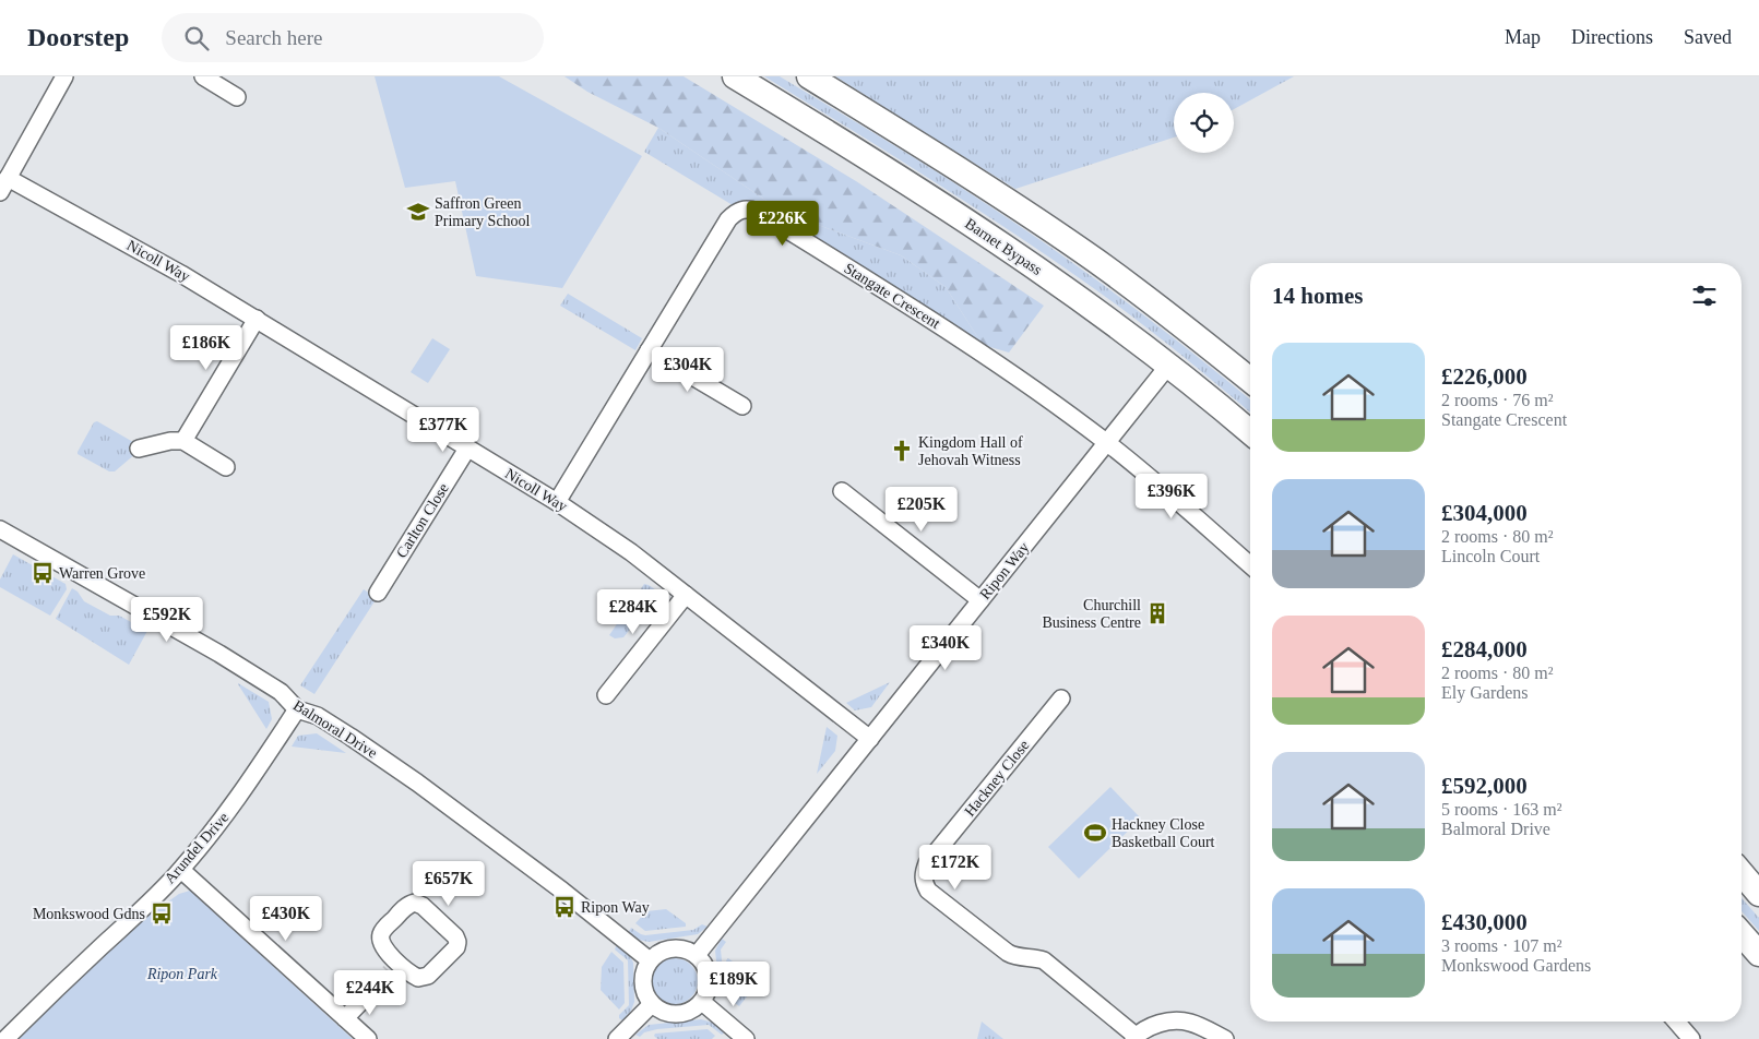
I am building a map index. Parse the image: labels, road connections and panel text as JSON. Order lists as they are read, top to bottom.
{
  "streets": {
    "highway": ["Barnet Bypass"],
    "street": [
      "Nicoll Way",
      "Stangate Crescent",
      "Carlton Close",
      "Ripon Way",
      "Balmoral Drive",
      "Hackney Close",
      "Arundel Drive"
    ]
  },
  "crossings": [
    ["Barnet Bypass", "Ripon Way"],
    ["Nicoll Way", "Stangate Crescent"],
    ["Nicoll Way", "Carlton Close"],
    ["Nicoll Way", "Ripon Way"],
    ["Stangate Crescent", "Ripon Way"],
    ["Ripon Way", "Balmoral Drive"],
    ["Balmoral Drive", "Arundel Drive"]
  ],
  "parks": ["Ripon Park"],
  "places": {
    "school or university": ["Saffron Green Primary School"],
    "church": ["Kingdom Hall of Jehovah Witness"],
    "bus stop": ["Warren Grove", "Ripon Way", "Monkswood Gdns"],
    "building": ["Churchill Business Centre"],
    "sports": ["Hackney Close Basketball Court"]
  },
  "page": {
    "header": "Doorstep",
    "search": "Search here",
    "nav": ["Map", "Directions", "Saved"],
    "price": [
      "£226K",
      "£186K",
      "£304K",
      "£377K",
      "£396K",
      "£205K",
      "£284K",
      "£592K",
      "£340K",
      "£172K",
      "£657K",
      "£430K",
      "£189K",
      "£244K"
    ],
    "heading": "14 homes",
    "list": [
      {
        "name": "£226,000",
        "note": "2 rooms · 76 m² · Stangate Crescent"
      },
      {
        "name": "£304,000",
        "note": "2 rooms · 80 m² · Lincoln Court"
      },
      {
        "name": "£284,000",
        "note": "2 rooms · 80 m² · Ely Gardens"
      },
      {
        "name": "£592,000",
        "note": "5 rooms · 163 m² · Balmoral Drive"
      },
      {
        "name": "£430,000",
        "note": "3 rooms · 107 m² · Monkswood Gardens"
      }
    ]
  }
}
